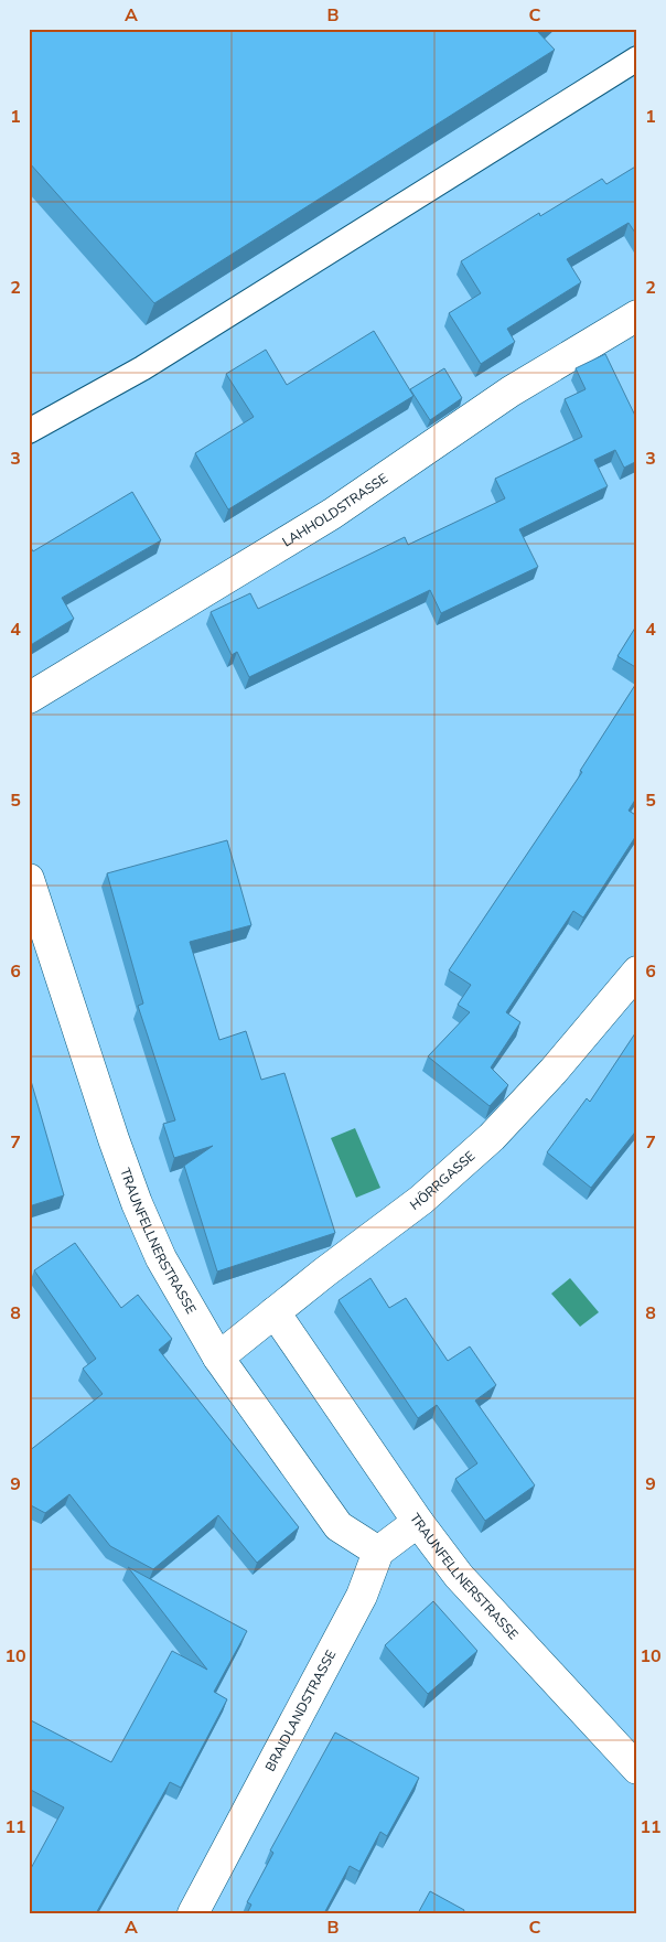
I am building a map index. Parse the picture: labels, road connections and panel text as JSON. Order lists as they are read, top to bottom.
{
  "streets": {
    "street": [
      "LAHHOLDSTRASSE",
      "HÖRRGASSE",
      "TRAUNFELLNERSTRASSE",
      "BRAIDLANDSTRASSE"
    ]
  },
  "crossings": [
    ["HÖRRGASSE", "TRAUNFELLNERSTRASSE"],
    ["TRAUNFELLNERSTRASSE", "BRAIDLANDSTRASSE"]
  ],
  "grid": {
    "columns": ["A", "B", "C"],
    "rows": [
      "1",
      "2",
      "3",
      "4",
      "5",
      "6",
      "7",
      "8",
      "9",
      "10",
      "11"
    ]
  }
}
